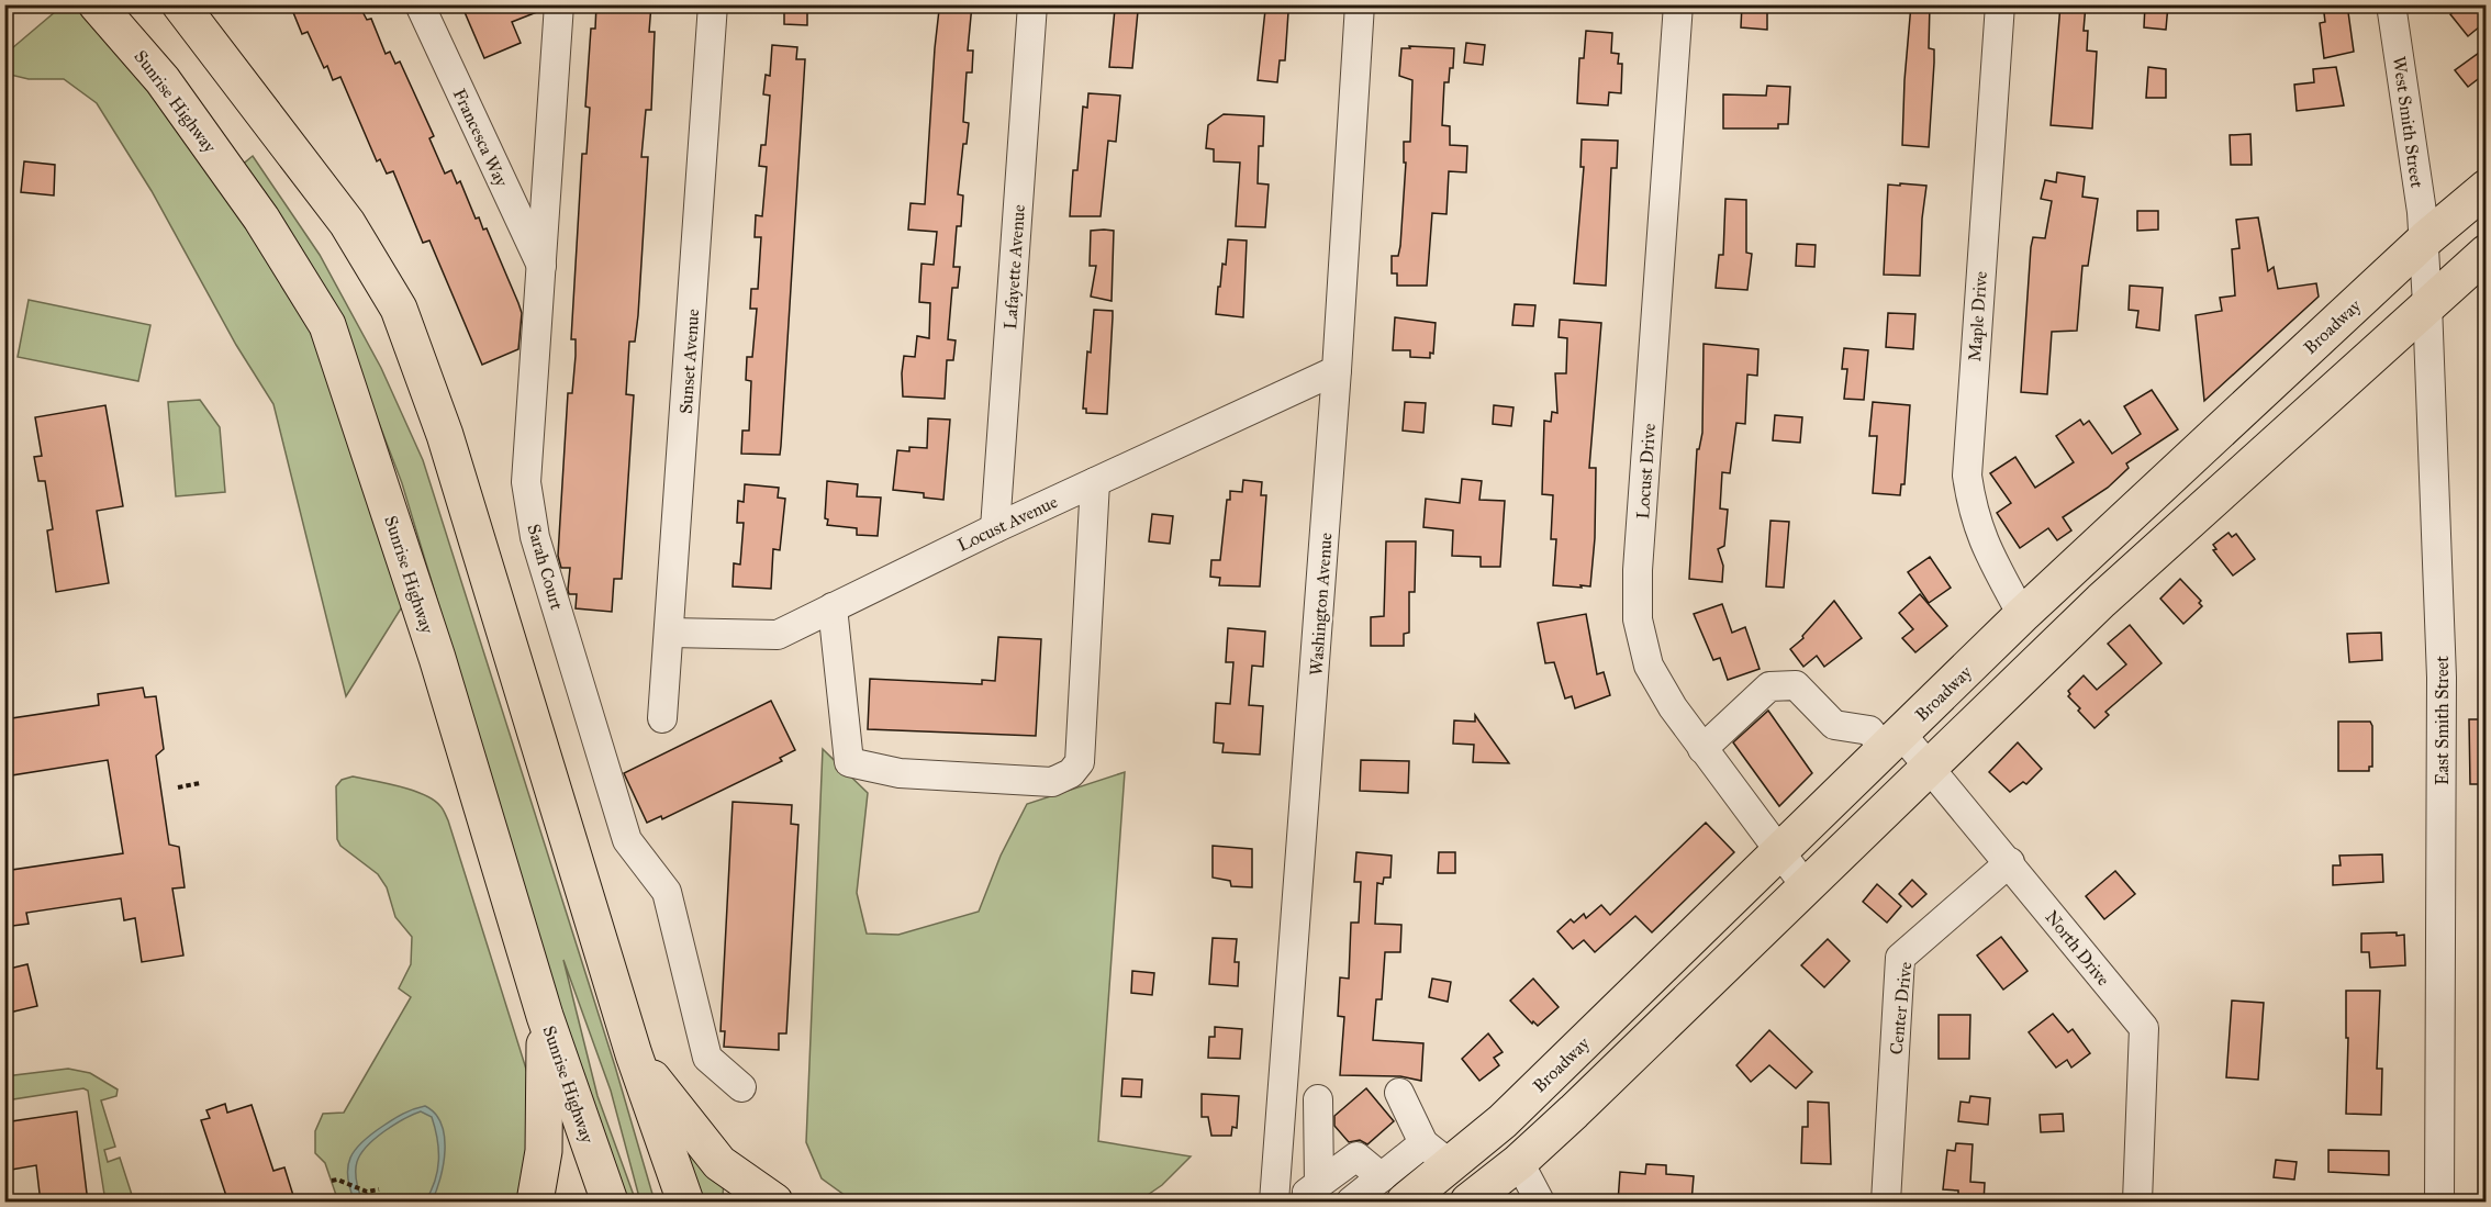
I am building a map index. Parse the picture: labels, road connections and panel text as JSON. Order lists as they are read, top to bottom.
{
  "streets": {
    "main road": ["Sunrise Highway", "Broadway"],
    "street": [
      "West Smith Street",
      "Francesca Way",
      "Lafayette Avenue",
      "Maple Drive",
      "Sunset Avenue",
      "Locust Drive",
      "Locust Avenue",
      "Sarah Court",
      "Washington Avenue",
      "East Smith Street",
      "North Drive",
      "Center Drive"
    ]
  },
  "crossings": [
    ["West Smith Street", "Broadway"],
    ["West Smith Street", "East Smith Street"],
    ["Francesca Way", "Sarah Court"],
    ["Lafayette Avenue", "Locust Avenue"],
    ["Maple Drive", "Broadway"],
    ["Broadway", "Locust Drive"],
    ["Broadway", "East Smith Street"],
    ["Broadway", "North Drive"],
    ["Sunset Avenue", "Locust Avenue"],
    ["Locust Drive", "North Drive"],
    ["Locust Avenue", "Washington Avenue"],
    ["North Drive", "Center Drive"]
  ]
}
